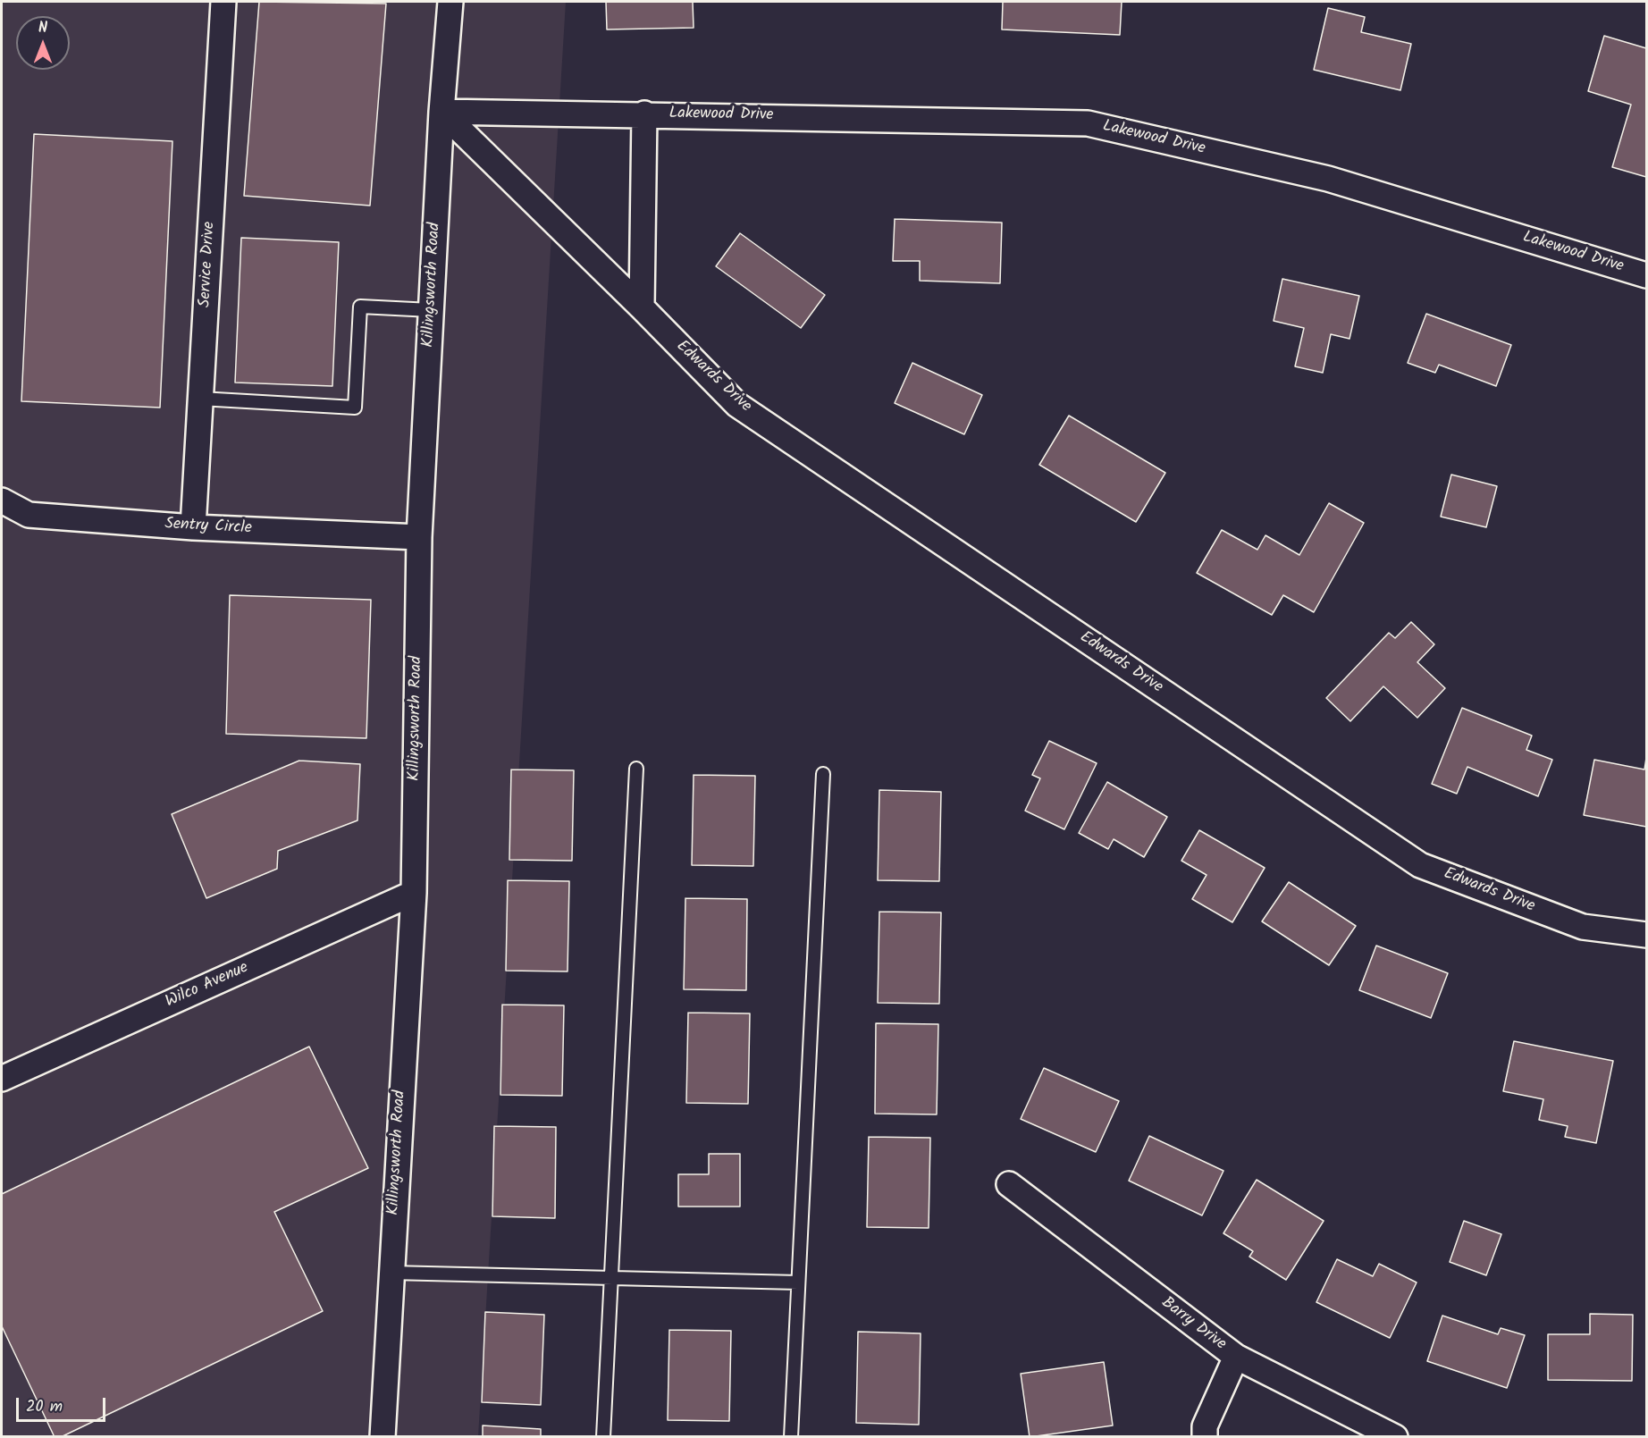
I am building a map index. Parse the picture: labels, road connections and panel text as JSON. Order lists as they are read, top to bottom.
{
  "streets": {
    "street": [
      "Lakewood Drive",
      "Service Drive",
      "Killingsworth Road",
      "Edwards Drive",
      "Sentry Circle",
      "Wilco Avenue",
      "Barry Drive"
    ]
  },
  "crossings": [
    ["Lakewood Drive", "Killingsworth Road"],
    ["Lakewood Drive", "Edwards Drive"],
    ["Service Drive", "Sentry Circle"],
    ["Killingsworth Road", "Edwards Drive"],
    ["Killingsworth Road", "Sentry Circle"],
    ["Killingsworth Road", "Wilco Avenue"]
  ],
  "scale_bar": "20 m",
  "north": "top"
}
